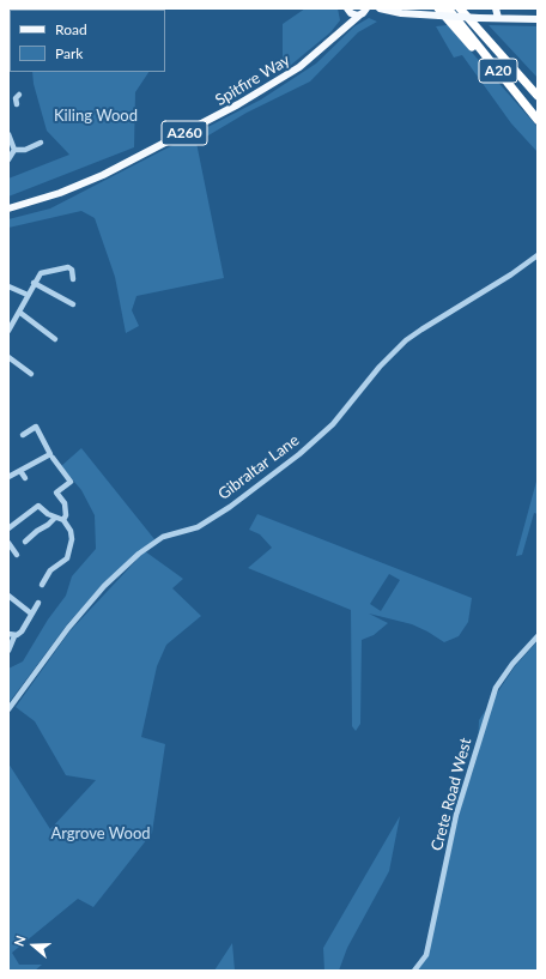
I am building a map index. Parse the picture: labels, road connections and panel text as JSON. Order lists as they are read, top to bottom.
{
  "streets": {
    "highway": ["A20"],
    "main road": ["Spitfire Way", "A260"],
    "street": ["Gibraltar Lane", "Crete Road West"]
  },
  "crossings": [
    ["Spitfire Way", "A260"]
  ],
  "parks": ["Kiling Wood", "Argrove Wood"],
  "legend": ["Road", "Park"],
  "north": "left"
}
